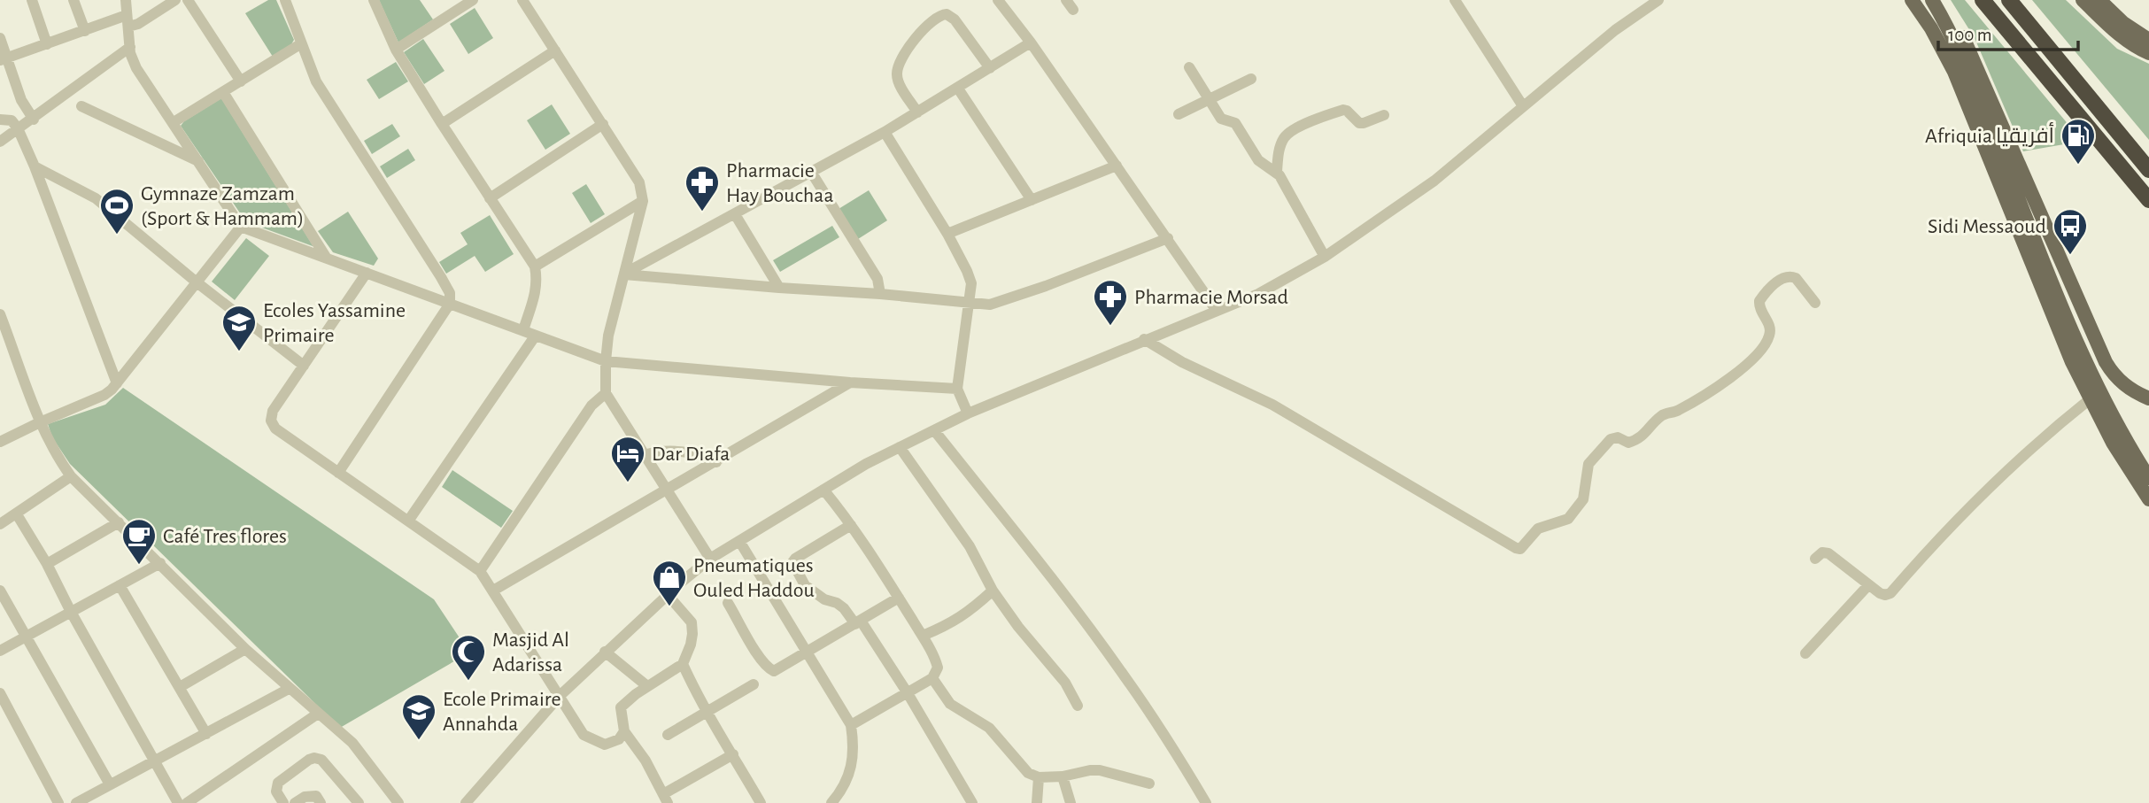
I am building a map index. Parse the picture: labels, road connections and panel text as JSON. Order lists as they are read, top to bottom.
{
  "places": {
    "fuel station": ["Afriquia أفريقيا"],
    "pharmacy": ["Pharmacie Hay Bouchaa", "Pharmacie Morsad"],
    "sports": ["Gymnaze Zamzam (Sport & Hammam)"],
    "bus stop": ["Sidi Messaoud"],
    "school or university": ["Ecoles Yassamine Primaire", "Ecole Primaire Annahda"],
    "hotel": ["Dar Diafa"],
    "cafe": ["Café Tres flores"],
    "shop": ["Pneumatiques Ouled Haddou"],
    "mosque": ["Masjid Al Adarissa"]
  },
  "scale_bar": "100 m"
}
